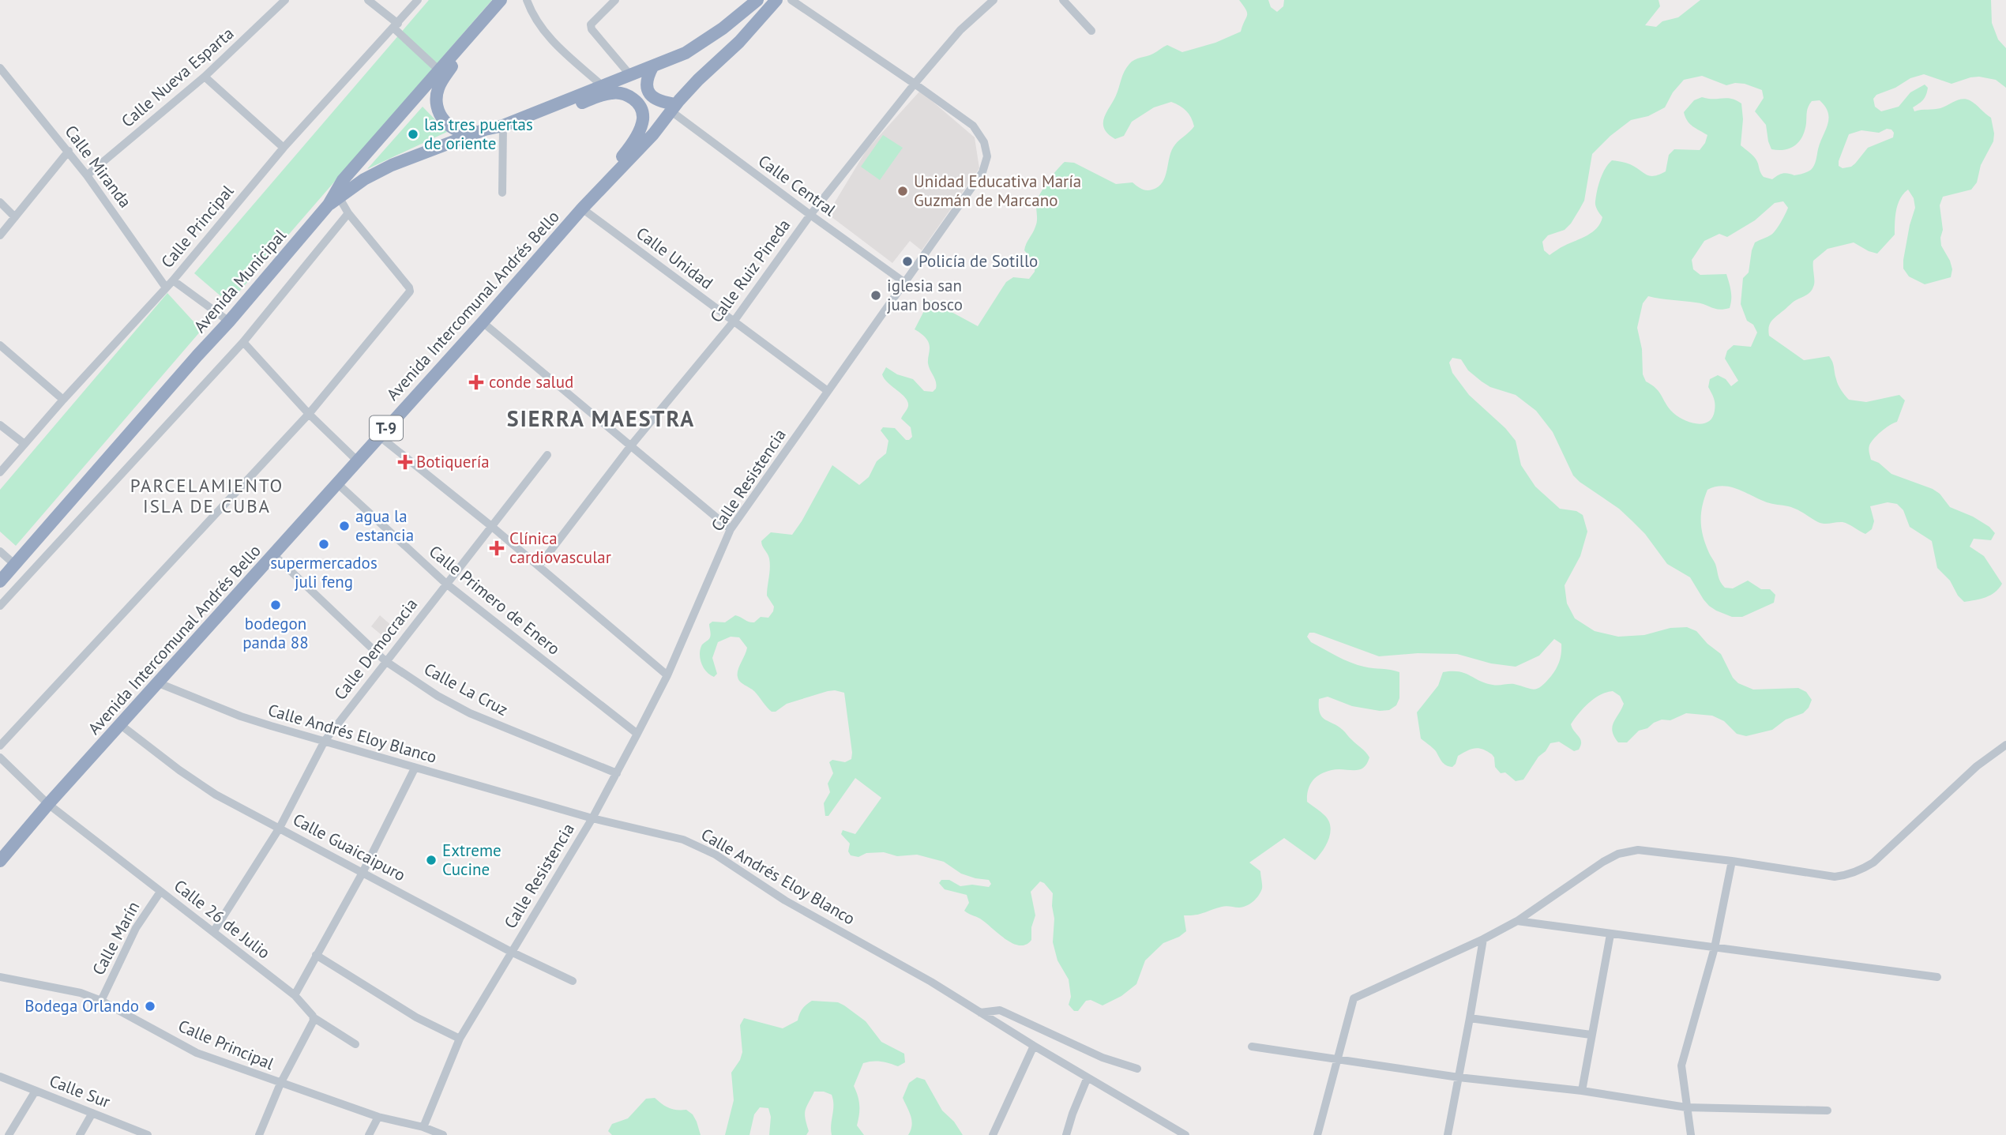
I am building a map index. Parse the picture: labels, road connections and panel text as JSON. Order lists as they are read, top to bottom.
{
  "streets": {
    "highway": ["Avenida Municipal", "Avenida Intercomunal Andrés Bello", "T-9"],
    "street": [
      "Calle Nueva Esparta",
      "Calle Miranda",
      "Calle Central",
      "Calle Principal",
      "Calle Unidad",
      "Calle Ruiz Pineda",
      "Calle Resistencia",
      "Calle Primero de Enero",
      "Calle Democracia",
      "Calle La Cruz",
      "Calle Andrés Eloy Blanco",
      "Calle Guaicaipuro",
      "Calle 26 de Julio",
      "Calle Marín",
      "Calle Sur"
    ]
  },
  "crossings": [
    ["Calle Nueva Esparta", "Calle Miranda"],
    ["Calle Miranda", "Calle Principal"],
    ["Calle Central", "Calle Ruiz Pineda"],
    ["Calle Central", "Avenida Intercomunal Andrés Bello"],
    ["Calle Central", "Calle Resistencia"],
    ["Calle Principal", "Calle Resistencia"],
    ["Calle Principal", "Calle Marín"],
    ["Calle Unidad", "Calle Ruiz Pineda"],
    ["Calle Unidad", "Avenida Intercomunal Andrés Bello"],
    ["Calle Unidad", "T-9"],
    ["Calle Unidad", "Calle Resistencia"],
    ["Calle Ruiz Pineda", "Calle Resistencia"],
    ["Avenida Municipal", "T-9"],
    ["Avenida Intercomunal Andrés Bello", "T-9"],
    ["Avenida Intercomunal Andrés Bello", "Calle Primero de Enero"],
    ["Avenida Intercomunal Andrés Bello", "Calle La Cruz"],
    ["Avenida Intercomunal Andrés Bello", "Calle Andrés Eloy Blanco"],
    ["Avenida Intercomunal Andrés Bello", "Calle Guaicaipuro"],
    ["Avenida Intercomunal Andrés Bello", "Calle 26 de Julio"],
    ["Calle Resistencia", "Calle Primero de Enero"],
    ["Calle Resistencia", "Calle La Cruz"],
    ["Calle Resistencia", "Calle Andrés Eloy Blanco"],
    ["Calle Resistencia", "Calle Guaicaipuro"],
    ["Calle Primero de Enero", "Calle Democracia"],
    ["Calle Democracia", "Calle La Cruz"],
    ["Calle Democracia", "Calle Andrés Eloy Blanco"],
    ["Calle Democracia", "Calle Guaicaipuro"],
    ["Calle Democracia", "Calle 26 de Julio"],
    ["Calle 26 de Julio", "Calle Marín"]
  ],
  "districts": ["SIERRA MAESTRA", "PARCELAMIENTO ISLA DE CUBA"],
  "places": {
    "other": [
      "las tres puertas de oriente",
      "Unidad Educativa María Guzmán de Marcano",
      "Policía de Sotillo",
      "iglesia san juan bosco",
      "agua la estancia",
      "supermercados juli feng",
      "bodegon panda 88",
      "Extreme Cucine",
      "Bodega Orlando"
    ],
    "health": ["conde salud", "Botiquería", "Clínica cardiovascular"]
  }
}
